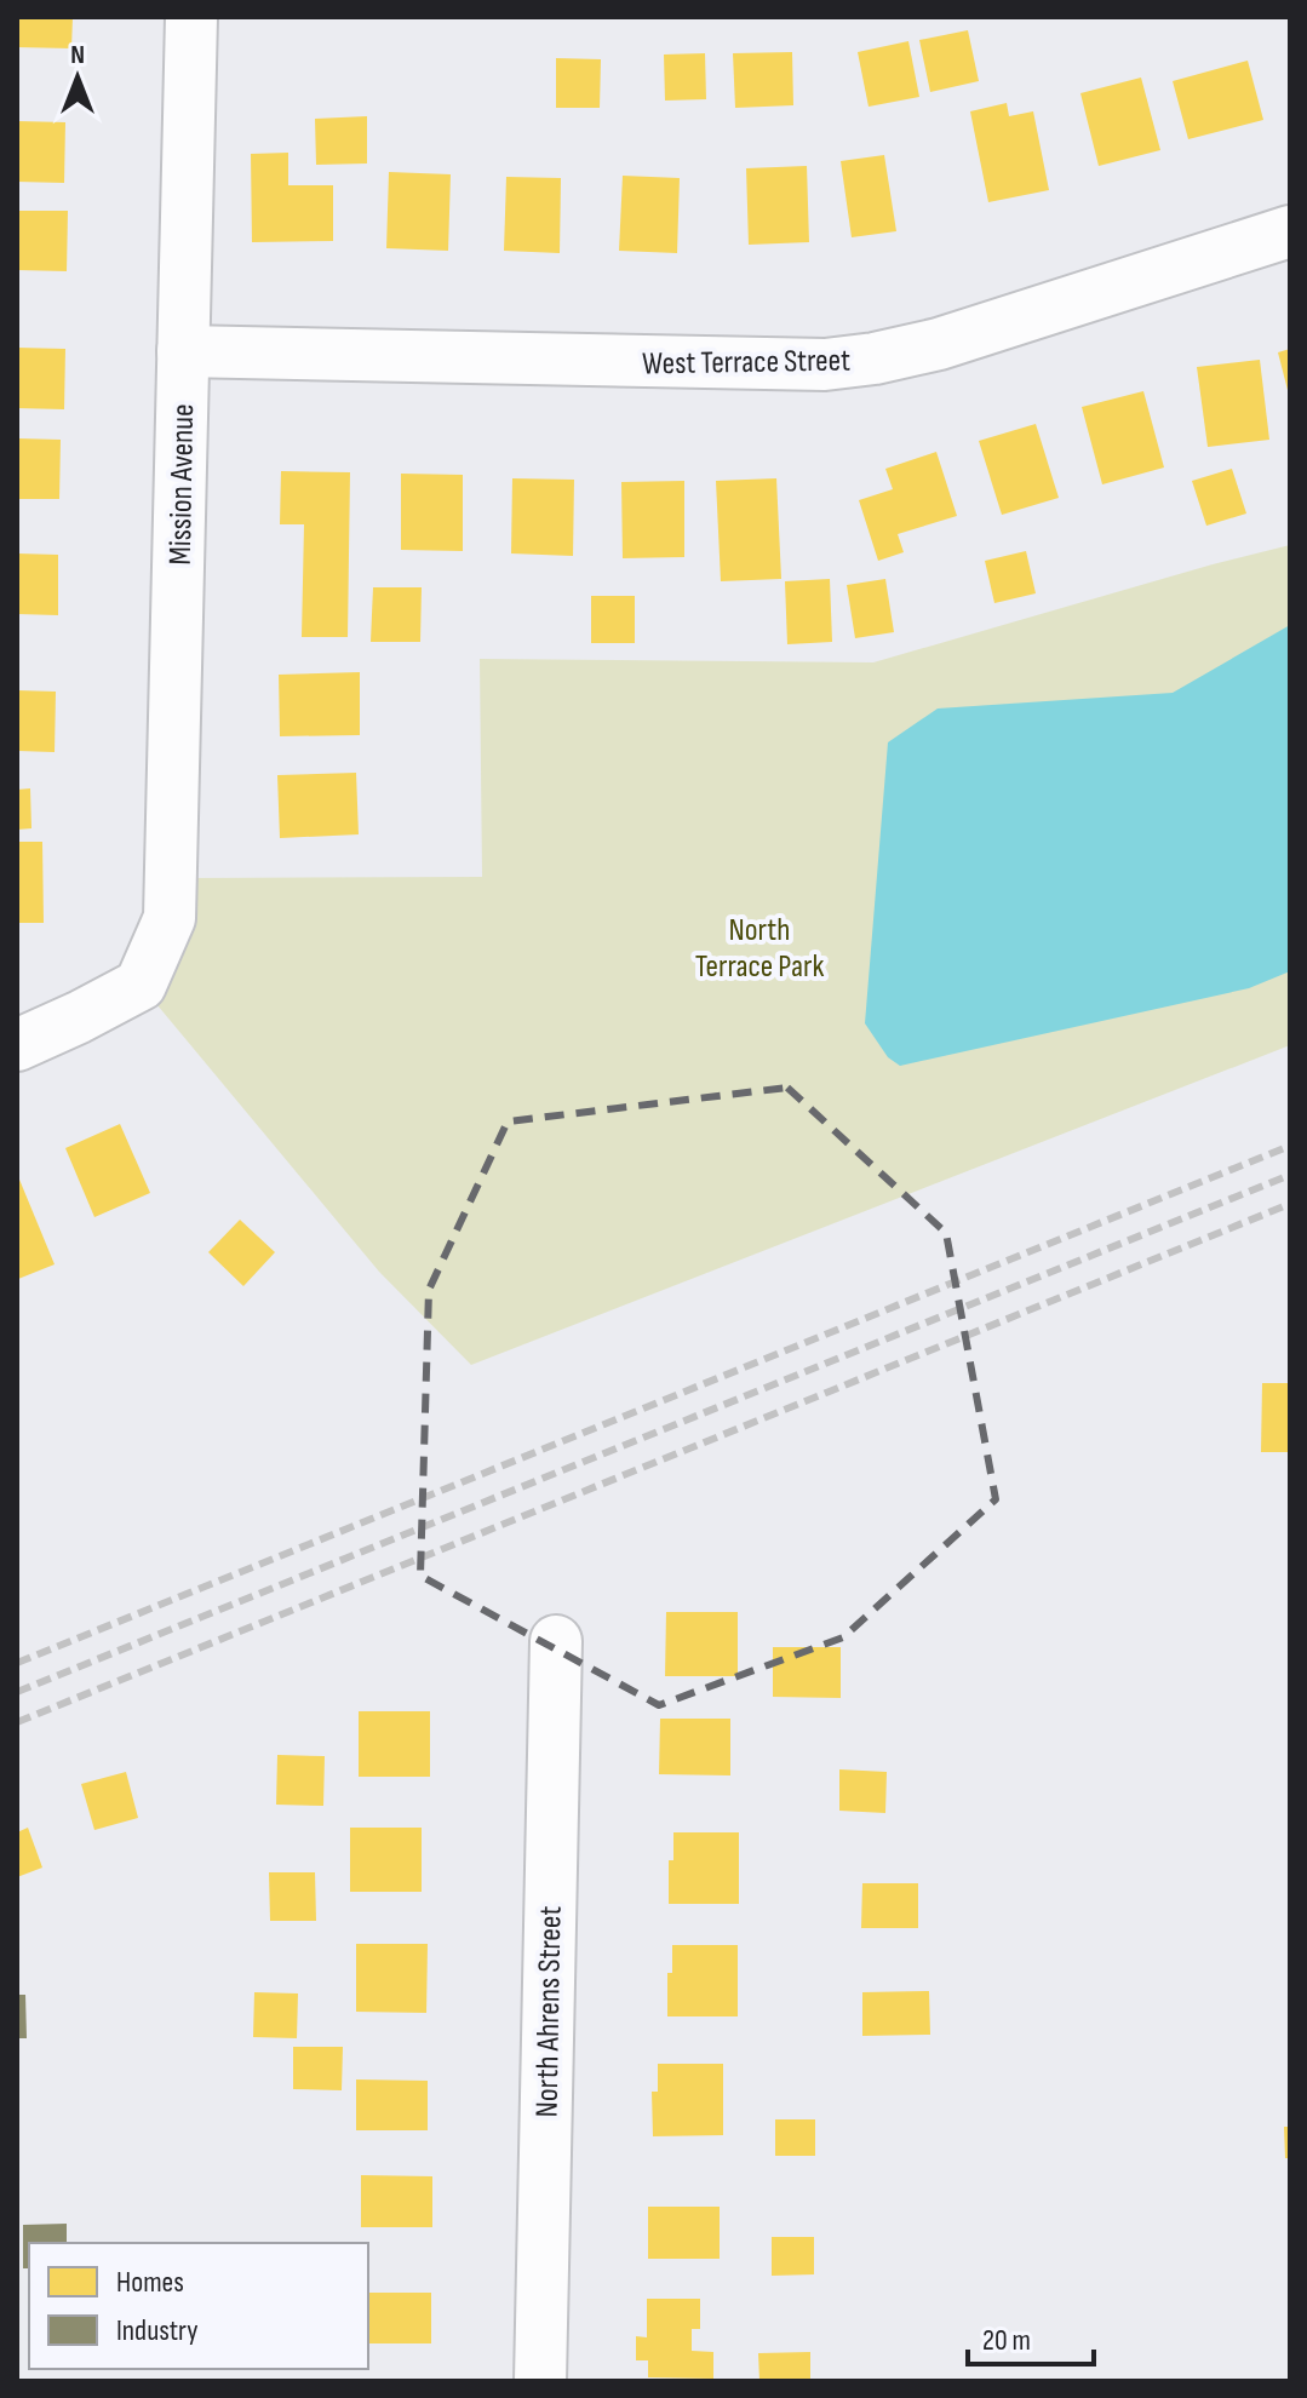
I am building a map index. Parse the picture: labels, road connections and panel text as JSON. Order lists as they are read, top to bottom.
{
  "streets": {
    "street": ["West Terrace Street", "Mission Avenue", "North Ahrens Street"]
  },
  "crossings": [
    ["West Terrace Street", "Mission Avenue"]
  ],
  "parks": ["North Terrace Park"],
  "legend": ["Homes", "Industry"],
  "scale_bar": "20 m",
  "north": "top"
}
